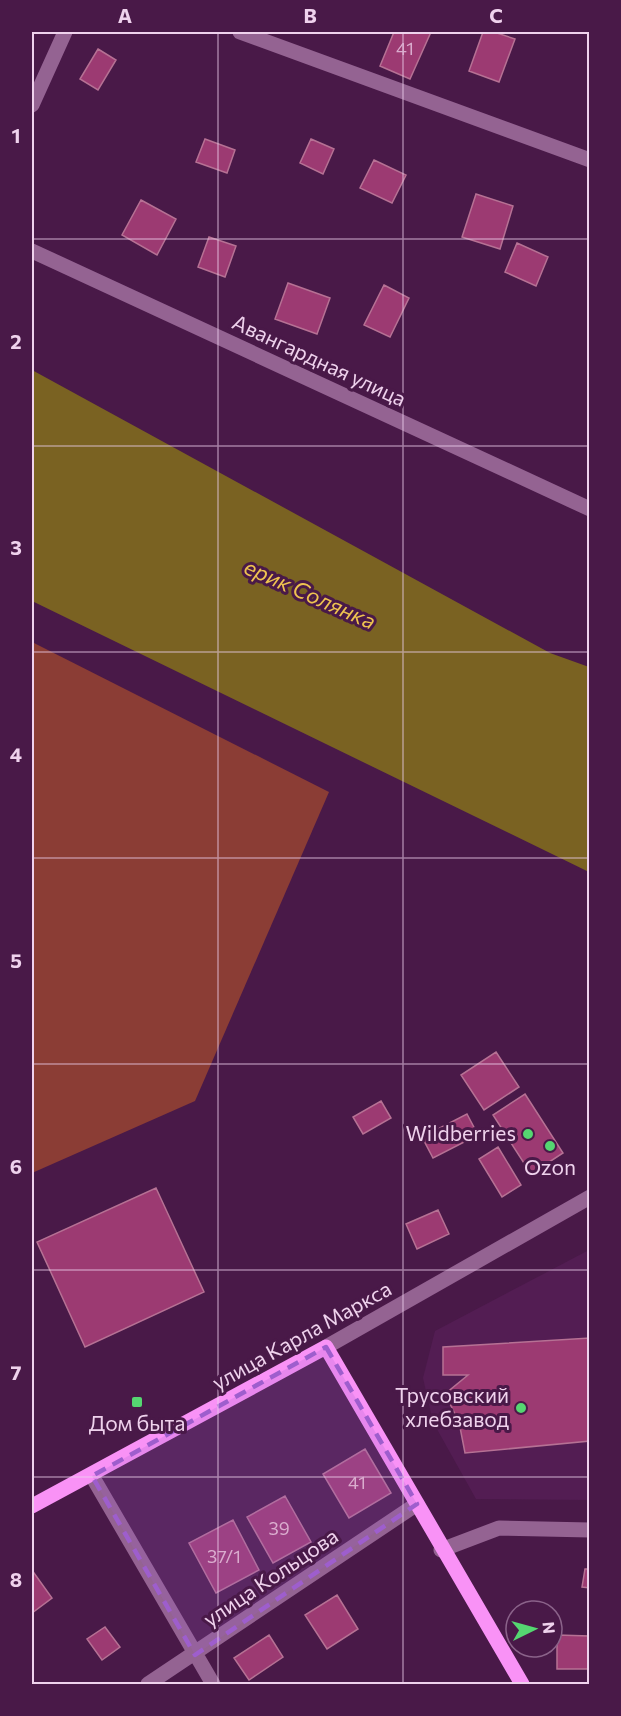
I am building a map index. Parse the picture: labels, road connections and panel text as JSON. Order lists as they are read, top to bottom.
{
  "streets": {
    "main road": ["улица Карла Маркса"],
    "street": ["Авангардная улица", "улица Кольцова"]
  },
  "water": ["ерик Солянка"],
  "places": {
    "other": ["Wildberries", "Ozon", "Трусовский хлебзавод"],
    "transit": ["Дом быта"]
  },
  "house_numbers": [
    "41",
    "41",
    "39",
    "37/1"
  ],
  "north": "right",
  "grid": {
    "columns": ["A", "B", "C"],
    "rows": [
      "1",
      "2",
      "3",
      "4",
      "5",
      "6",
      "7",
      "8"
    ]
  }
}
